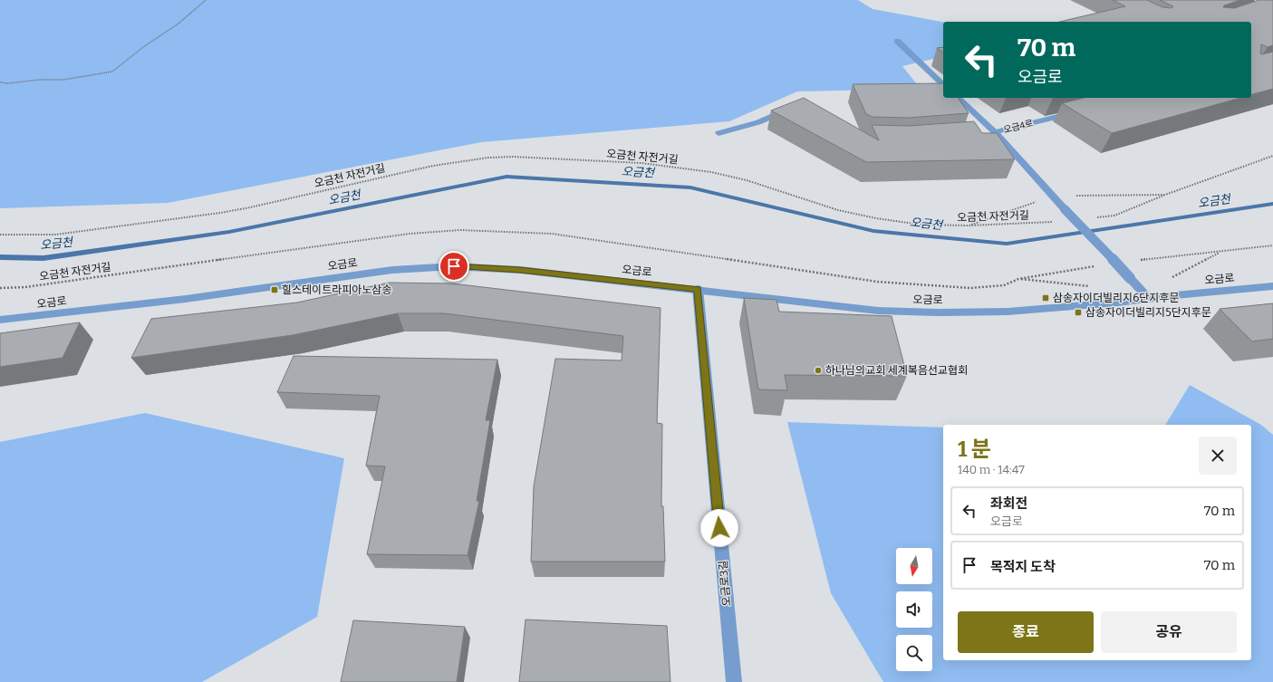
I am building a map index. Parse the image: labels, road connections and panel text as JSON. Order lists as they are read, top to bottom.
{
  "streets": {
    "street": ["오금4로", "오금로", "오금로3길"],
    "path": ["오금천 자전거길"]
  },
  "crossings": [
    ["오금4로", "오금로"],
    ["오금로", "오금로3길"]
  ],
  "water": ["오금천"],
  "places": {
    "transit": ["힐스테이트라피아노삼송", "삼송자이더빌리지6단지후문", "삼송자이더빌리지5단지후문"],
    "other": ["하나님의교회 세계복음선교협회"]
  },
  "north": "bottom",
  "page": {
    "turn": ["70 m", "오금로"],
    "heading": ["1 분", "140 m · 14:47"],
    "list": [
      {
        "name": "좌회전",
        "note": "오금로",
        "value": "70 m"
      },
      {
        "name": "목적지 도착",
        "value": "70 m"
      }
    ],
    "buttons": ["종료", "공유"]
  }
}
